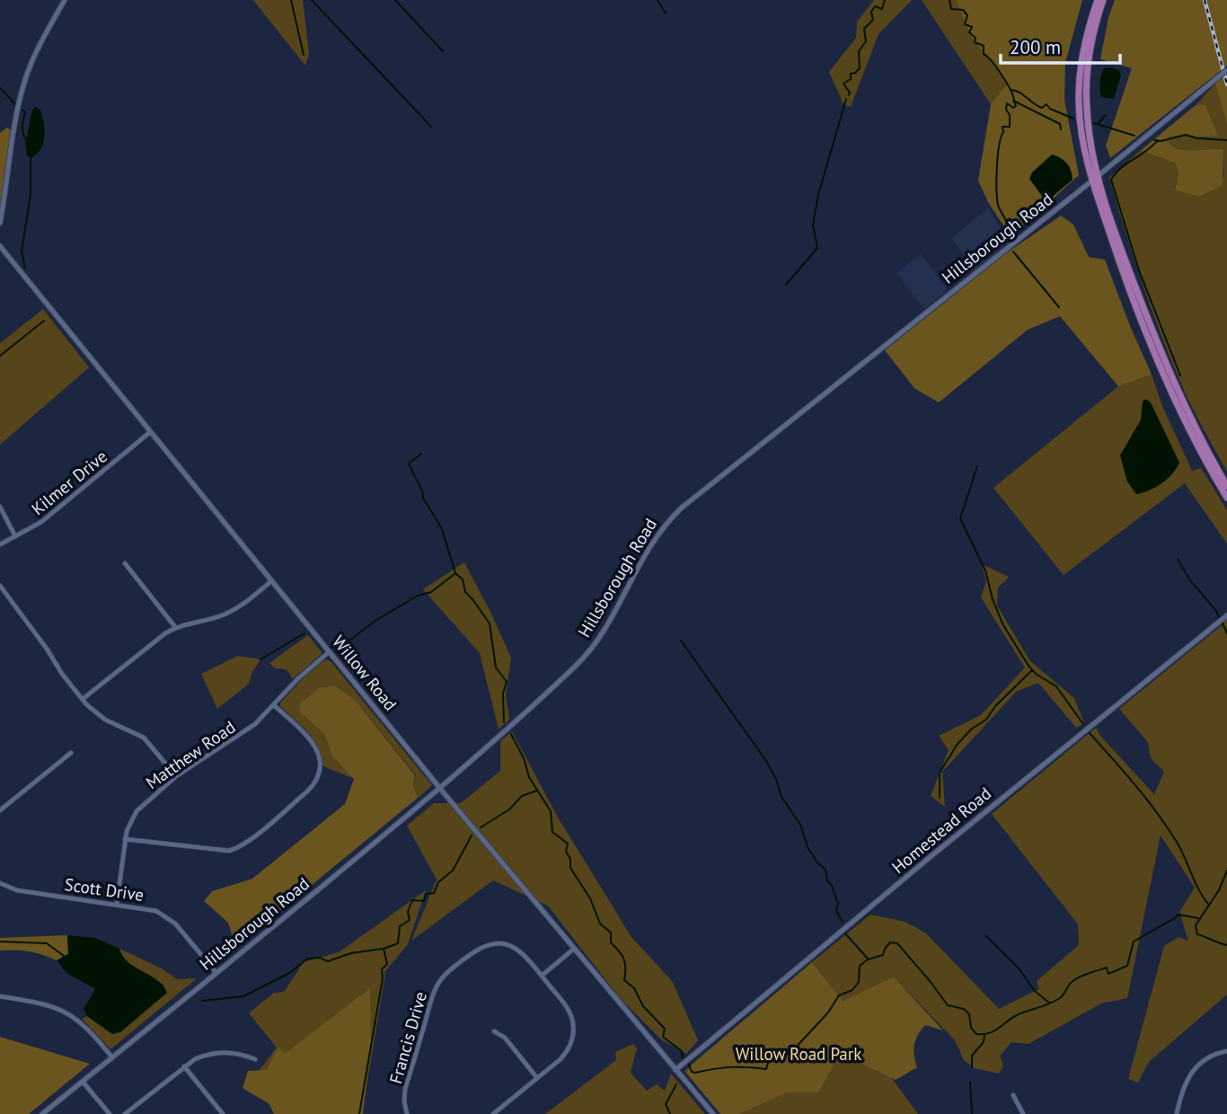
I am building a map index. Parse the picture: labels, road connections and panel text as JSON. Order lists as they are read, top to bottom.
{
  "streets": {
    "street": [
      "Hillsborough Road",
      "Kilmer Drive",
      "Willow Road",
      "Matthew Road",
      "Homestead Road",
      "Scott Drive",
      "Francis Drive"
    ]
  },
  "crossings": [
    ["Hillsborough Road", "Willow Road"],
    ["Hillsborough Road", "Scott Drive"],
    ["Kilmer Drive", "Willow Road"],
    ["Willow Road", "Matthew Road"],
    ["Willow Road", "Homestead Road"],
    ["Matthew Road", "Scott Drive"]
  ],
  "parks": ["Willow Road Park"],
  "scale_bar": "200 m"
}
